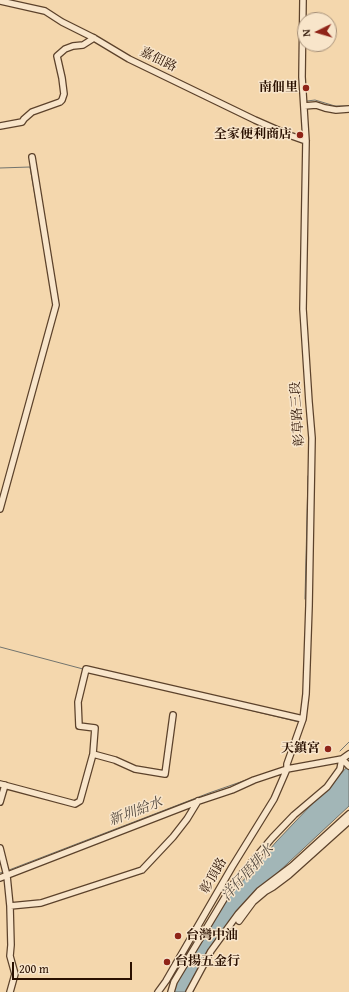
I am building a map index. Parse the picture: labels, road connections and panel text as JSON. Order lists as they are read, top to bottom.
{
  "streets": {
    "street": ["嘉佃路", "彰草路三段", "彰頂路"]
  },
  "crossings": [
    ["嘉佃路", "彰草路三段"],
    ["彰草路三段", "彰頂路"]
  ],
  "water": ["新圳給水", "洋仔厝排水"],
  "places": [
    "南佃里",
    "全家便利商店",
    "天鎮宮",
    "台灣中油",
    "台揚五金行"
  ],
  "scale_bar": "200 m",
  "north": "left"
}
